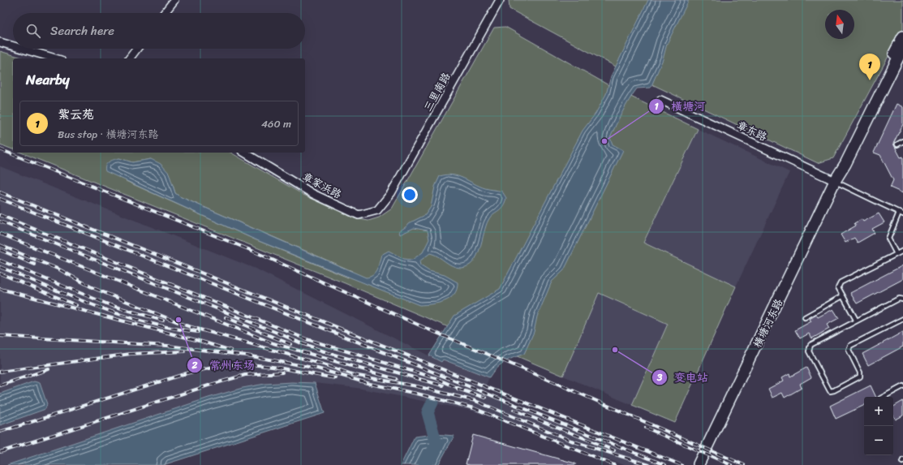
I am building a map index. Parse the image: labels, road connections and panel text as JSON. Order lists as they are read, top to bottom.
{
  "streets": {
    "main road": ["横塘河东路"],
    "street": ["三里南路", "章东路", "章家浜路"]
  },
  "crossings": [
    ["三里南路", "章家浜路"],
    ["章东路", "横塘河东路"]
  ],
  "places": ["横塘河", "常州东场", "变电站"],
  "north": "top",
  "page": {
    "search": "Search here",
    "pins": "1",
    "heading": "Nearby",
    "list": [
      {
        "mark": "1",
        "name": "紫云苑",
        "note": "Bus stop · 横塘河东路",
        "value": "460 m"
      }
    ],
    "map_buttons": ["+", "−"]
  }
}
